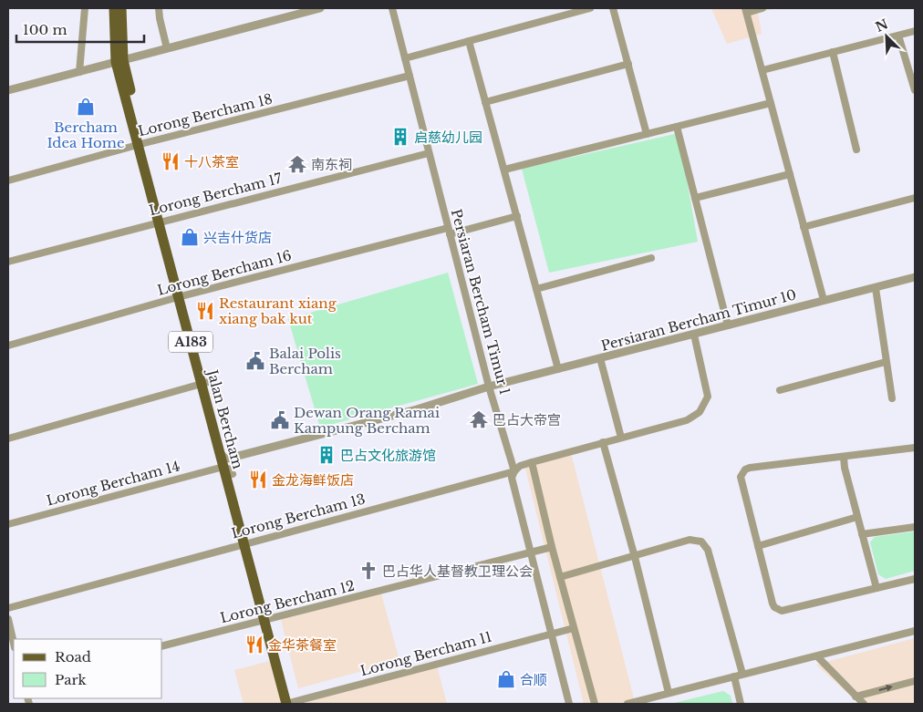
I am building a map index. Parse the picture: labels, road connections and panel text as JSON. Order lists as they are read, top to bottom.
{
  "streets": {
    "main road": ["A183", "Jalan Bercham"],
    "street": [
      "Lorong Bercham 18",
      "Lorong Bercham 17",
      "Lorong Bercham 16",
      "Persiaran Bercham Timur 1",
      "Persiaran Bercham Timur 10",
      "Lorong Bercham 14",
      "Lorong Bercham 13",
      "Lorong Bercham 12",
      "Lorong Bercham 11"
    ]
  },
  "crossings": [
    ["Lorong Bercham 18", "Persiaran Bercham Timur 1"],
    ["Lorong Bercham 18", "Jalan Bercham"],
    ["Lorong Bercham 17", "Persiaran Bercham Timur 1"],
    ["Lorong Bercham 17", "Jalan Bercham"],
    ["Lorong Bercham 16", "Persiaran Bercham Timur 1"],
    ["Lorong Bercham 16", "Jalan Bercham"],
    ["Persiaran Bercham Timur 1", "Persiaran Bercham Timur 10"],
    ["Persiaran Bercham Timur 1", "Lorong Bercham 14"],
    ["Persiaran Bercham Timur 1", "Lorong Bercham 13"],
    ["Persiaran Bercham Timur 10", "Lorong Bercham 14"],
    ["Jalan Bercham", "Lorong Bercham 14"],
    ["Jalan Bercham", "Lorong Bercham 13"],
    ["Jalan Bercham", "Lorong Bercham 12"],
    ["Jalan Bercham", "Lorong Bercham 11"]
  ],
  "places": {
    "shop": ["Bercham Idea Home", "兴吉什货店", "合顺"],
    "building": ["启慈幼儿园", "巴占文化旅游馆"],
    "restaurant": [
      "十八茶室",
      "Restaurant xiang xiang bak kut",
      "金龙海鲜饭店",
      "金华茶餐室"
    ],
    "temple": ["南东祠", "巴占大帝宫"],
    "public building": ["Balai Polis Bercham", "Dewan Orang Ramai Kampung Bercham"],
    "church": ["巴占华人基督教卫理公会"]
  },
  "legend": ["Road", "Park"],
  "scale_bar": "100 m",
  "north": "top left"
}
